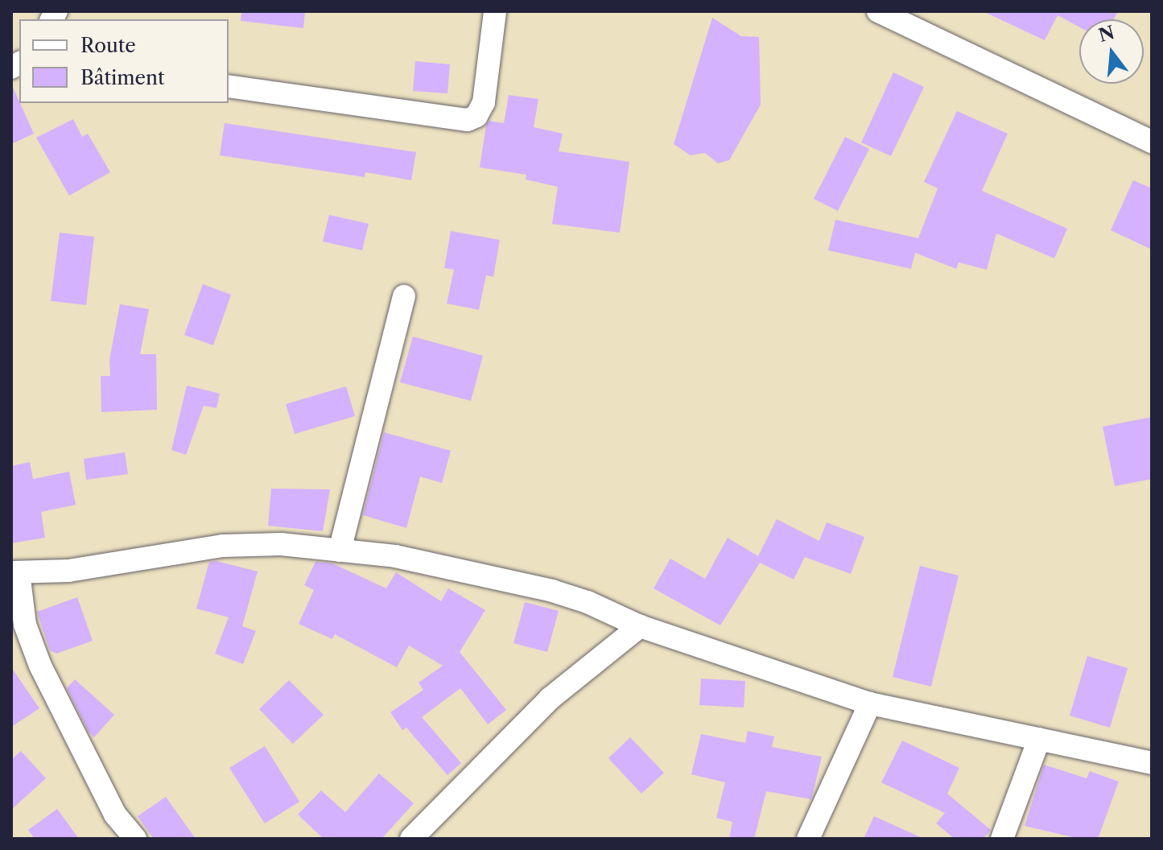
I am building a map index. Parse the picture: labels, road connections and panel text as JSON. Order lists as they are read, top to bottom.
{
  "legend": ["Route", "Bâtiment"],
  "north": "top"
}
